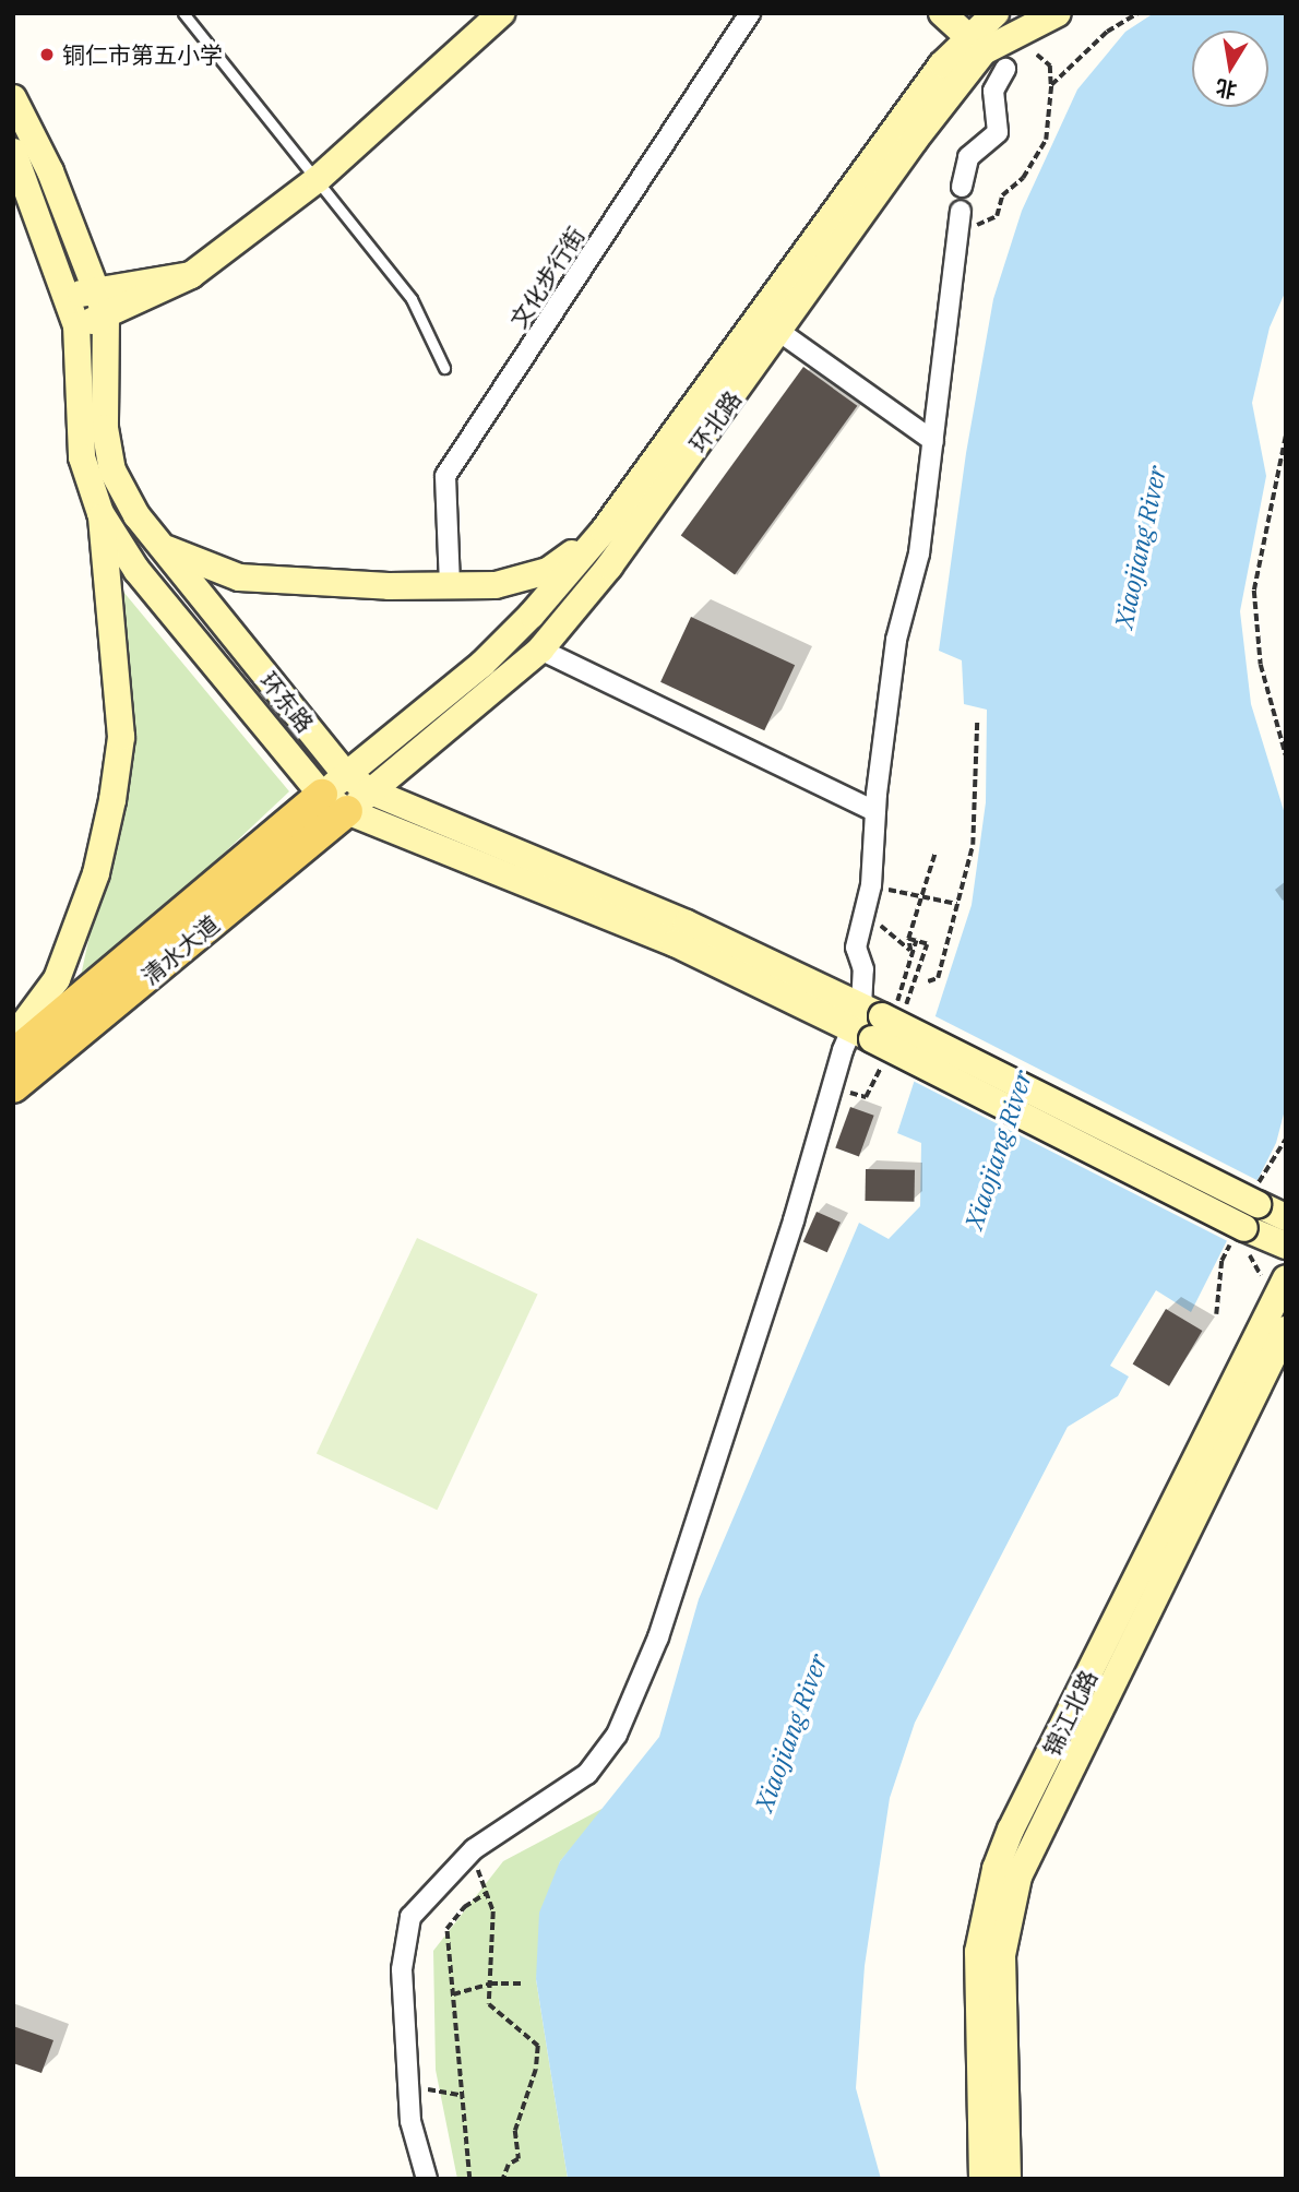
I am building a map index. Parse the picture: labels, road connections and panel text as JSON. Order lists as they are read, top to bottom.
{
  "streets": {
    "main road": [
      "环北路",
      "环东路",
      "清水大道",
      "锦江北路"
    ],
    "street": ["文化步行街"]
  },
  "crossings": [
    ["环北路", "环东路"],
    ["环北路", "清水大道"],
    ["环东路", "清水大道"]
  ],
  "water": ["Xiaojiang River"],
  "places": ["铜仁市第五小学"],
  "north": "bottom"
}
